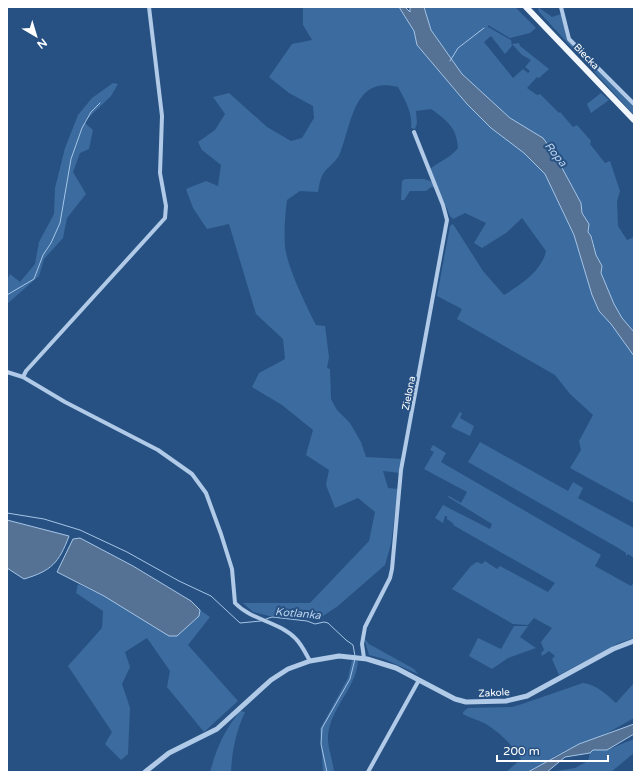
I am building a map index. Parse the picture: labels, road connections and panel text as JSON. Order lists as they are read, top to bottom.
{
  "streets": {
    "main road": ["Biecka"],
    "street": ["Zielona", "Zakole"]
  },
  "crossings": [
    ["Zielona", "Zakole"]
  ],
  "water": ["Ropa", "Kotlanka"],
  "scale_bar": "200 m",
  "north": "bottom right"
}
